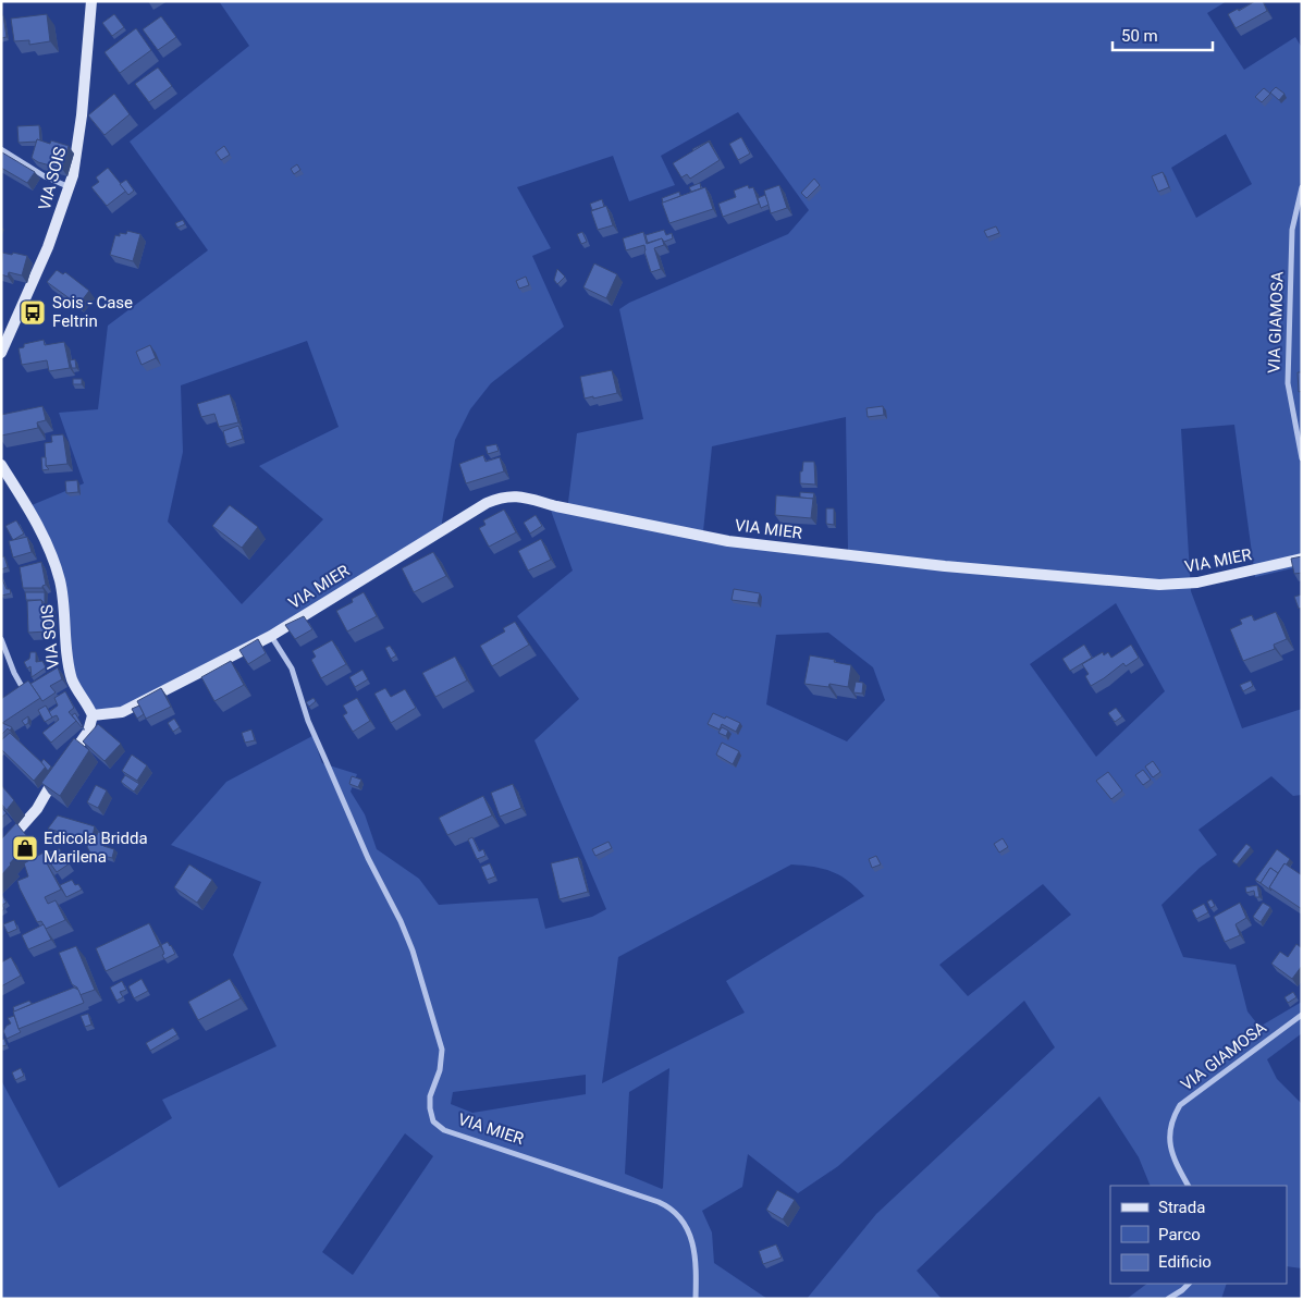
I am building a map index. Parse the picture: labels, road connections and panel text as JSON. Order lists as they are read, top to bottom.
{
  "streets": {
    "street": ["VIA SOIS", "VIA GIAMOSA", "VIA MIER"]
  },
  "crossings": [
    ["VIA SOIS", "VIA MIER"]
  ],
  "places": {
    "bus stop": ["Sois - Case Feltrin"],
    "shop": ["Edicola Bridda Marilena"]
  },
  "legend": ["Strada", "Parco", "Edificio"],
  "scale_bar": "50 m"
}
